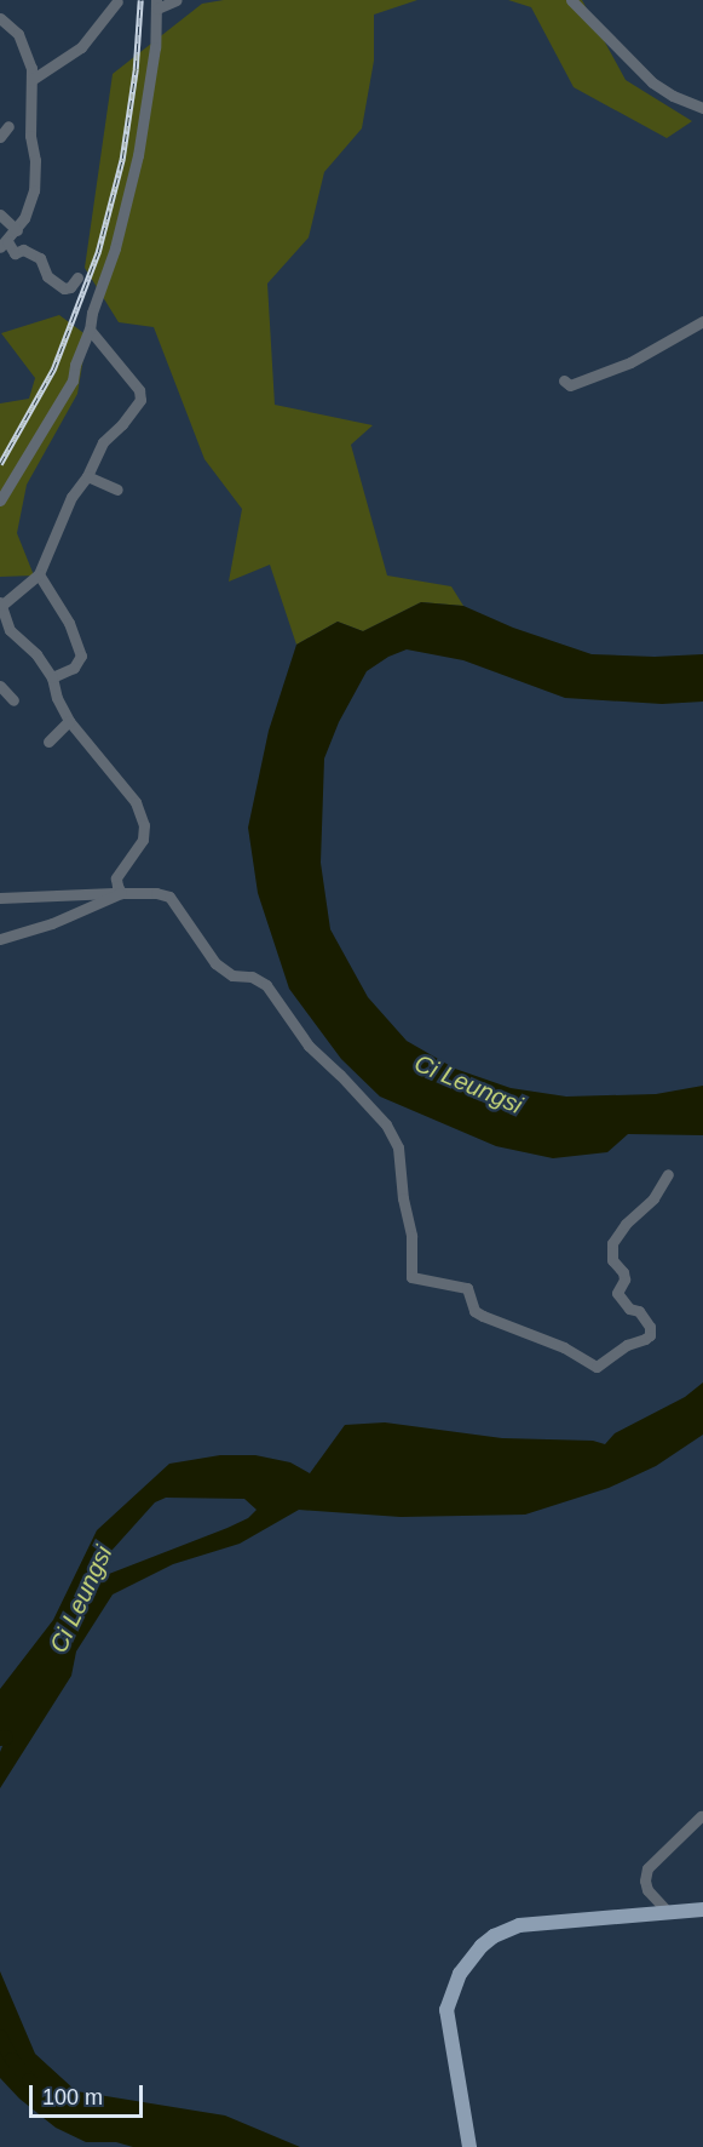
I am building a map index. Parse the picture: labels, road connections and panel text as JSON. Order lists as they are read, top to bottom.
{
  "water": ["Ci Leungsi"],
  "scale_bar": "100 m"
}
